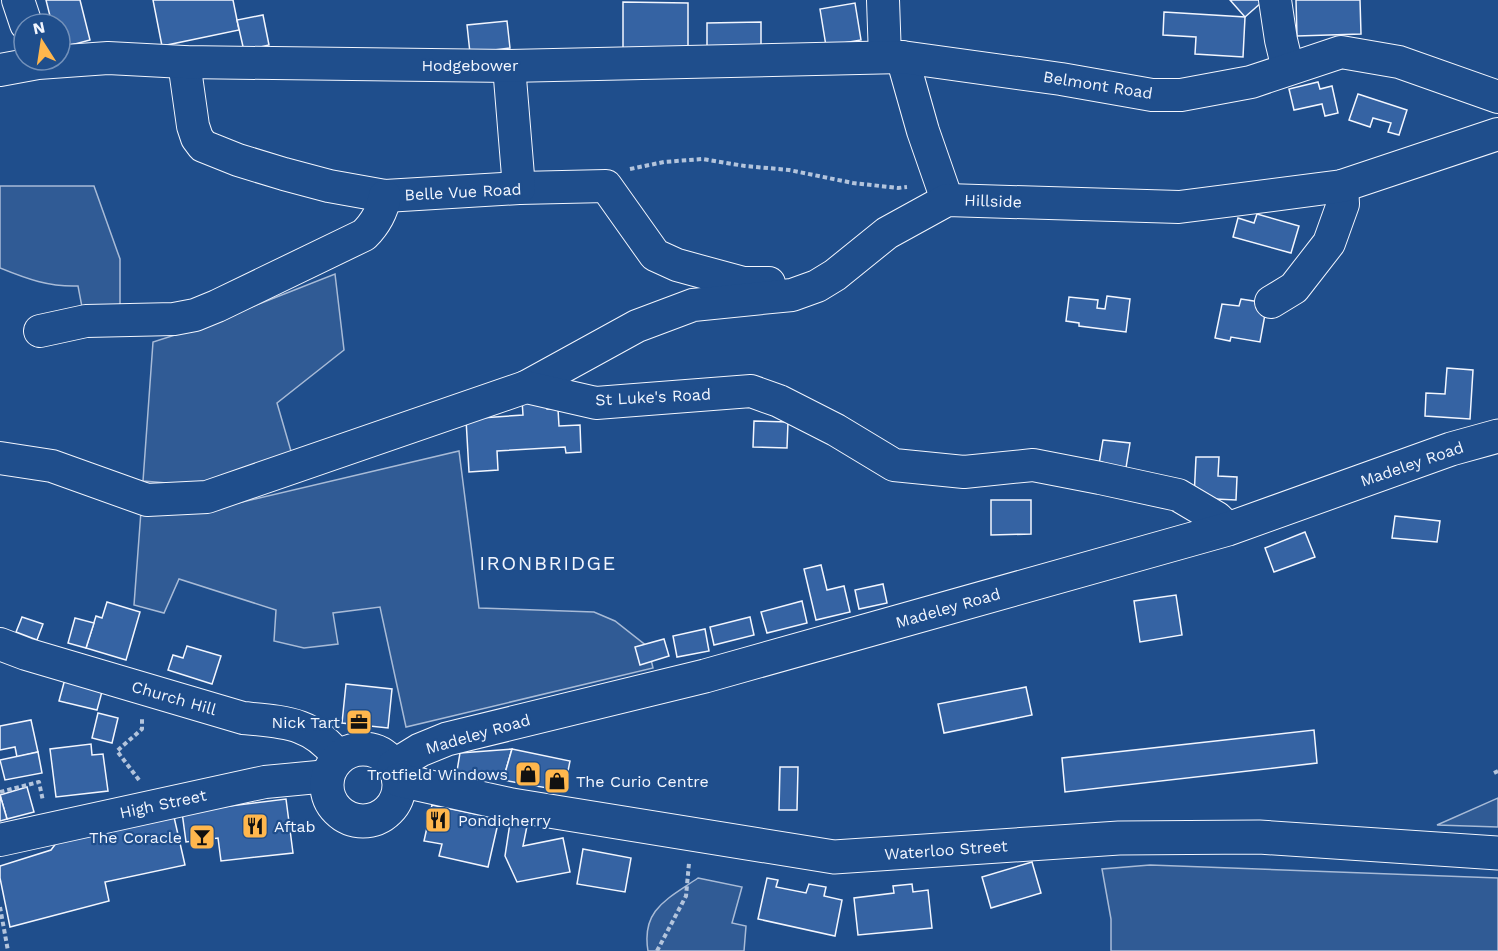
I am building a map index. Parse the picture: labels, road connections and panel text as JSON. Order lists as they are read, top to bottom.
{
  "streets": {
    "main road": ["Madeley Road", "Waterloo Street"],
    "street": [
      "Hodgebower",
      "Belmont Road",
      "Belle Vue Road",
      "Hillside",
      "St Luke's Road",
      "Church Hill",
      "High Street"
    ]
  },
  "crossings": [
    ["Hodgebower", "Belmont Road"],
    ["Hillside", "St Luke's Road"],
    ["St Luke's Road", "Madeley Road"],
    ["Madeley Road", "Church Hill"],
    ["Madeley Road", "High Street"],
    ["Madeley Road", "Waterloo Street"],
    ["Church Hill", "High Street"],
    ["Church Hill", "Waterloo Street"],
    ["High Street", "Waterloo Street"]
  ],
  "districts": ["IRONBRIDGE"],
  "places": {
    "office": ["Nick Tart"],
    "shop": ["Trotfield Windows", "The Curio Centre"],
    "restaurant": ["Pondicherry", "Aftab"],
    "bar": ["The Coracle"]
  },
  "north": "top"
}
